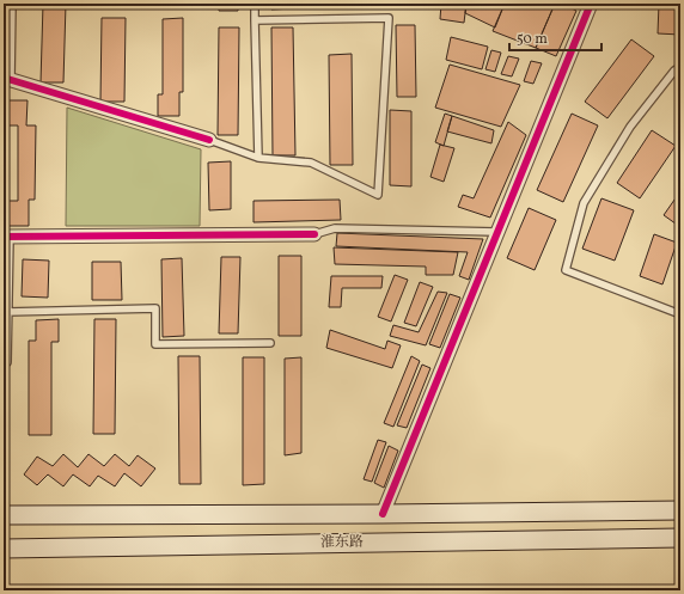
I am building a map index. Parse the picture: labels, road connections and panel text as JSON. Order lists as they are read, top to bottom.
{
  "streets": {
    "main road": ["淮东路"]
  },
  "scale_bar": "50 m"
}
